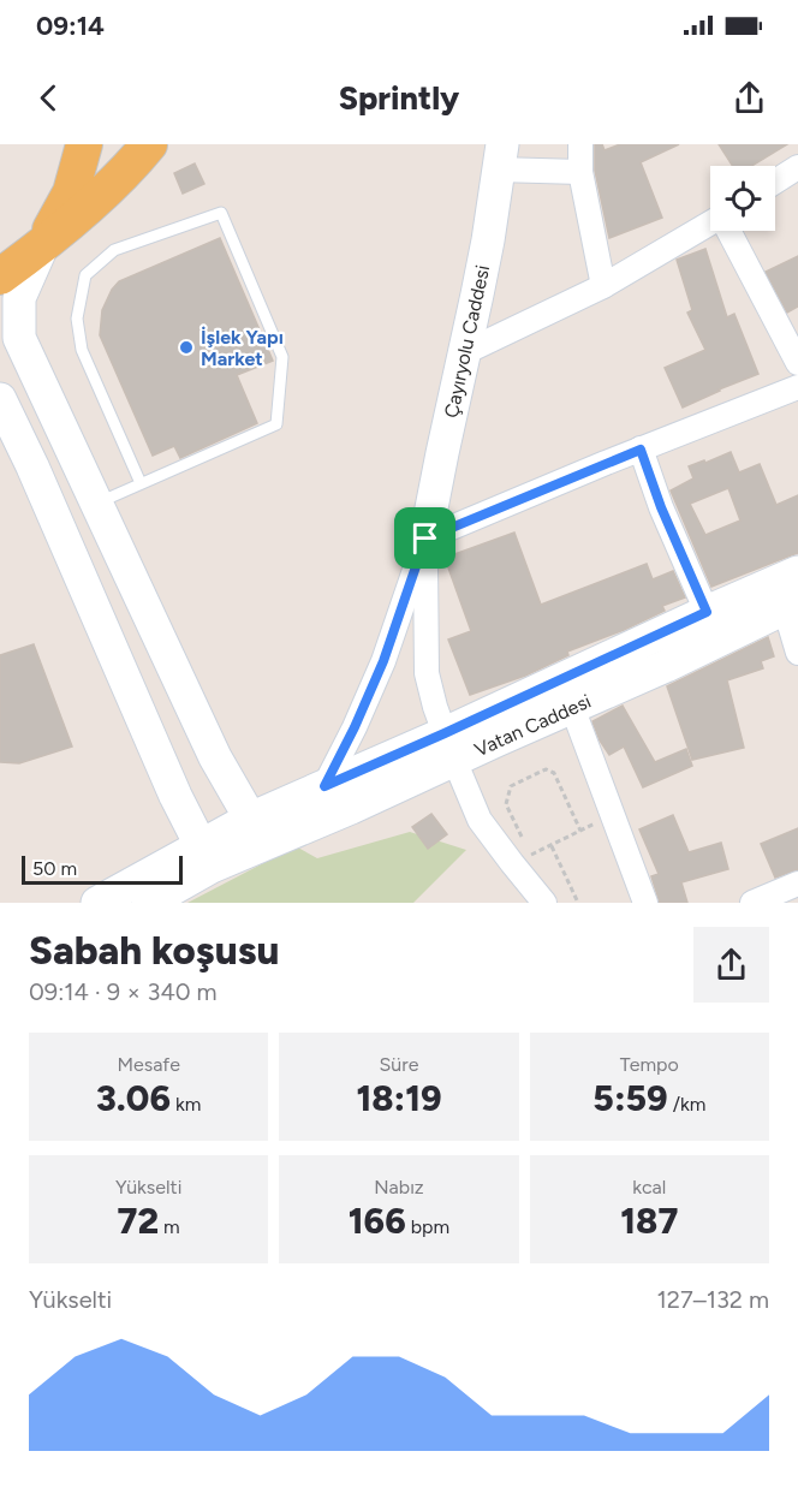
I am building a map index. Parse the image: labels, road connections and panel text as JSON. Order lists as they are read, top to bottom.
{
  "streets": {
    "main road": ["Çayıryolu Caddesi", "Vatan Caddesi"]
  },
  "places": ["İşlek Yapı Market"],
  "scale_bar": "50 m",
  "page": {
    "status": "09:14",
    "header": "Sprintly",
    "scale": "50 m",
    "heading": ["Sabah koşusu", "09:14 · 9 × 340 m"],
    "stats": [
      ["Mesafe", "3.06 km"],
      ["Süre", "18:19"],
      ["Tempo", "5:59 /km"],
      ["Yükselti", "72 m"],
      ["Nabız", "166 bpm"],
      ["kcal", "187"]
    ],
    "chart": ["Yükselti", "127–132 m"]
  }
}
